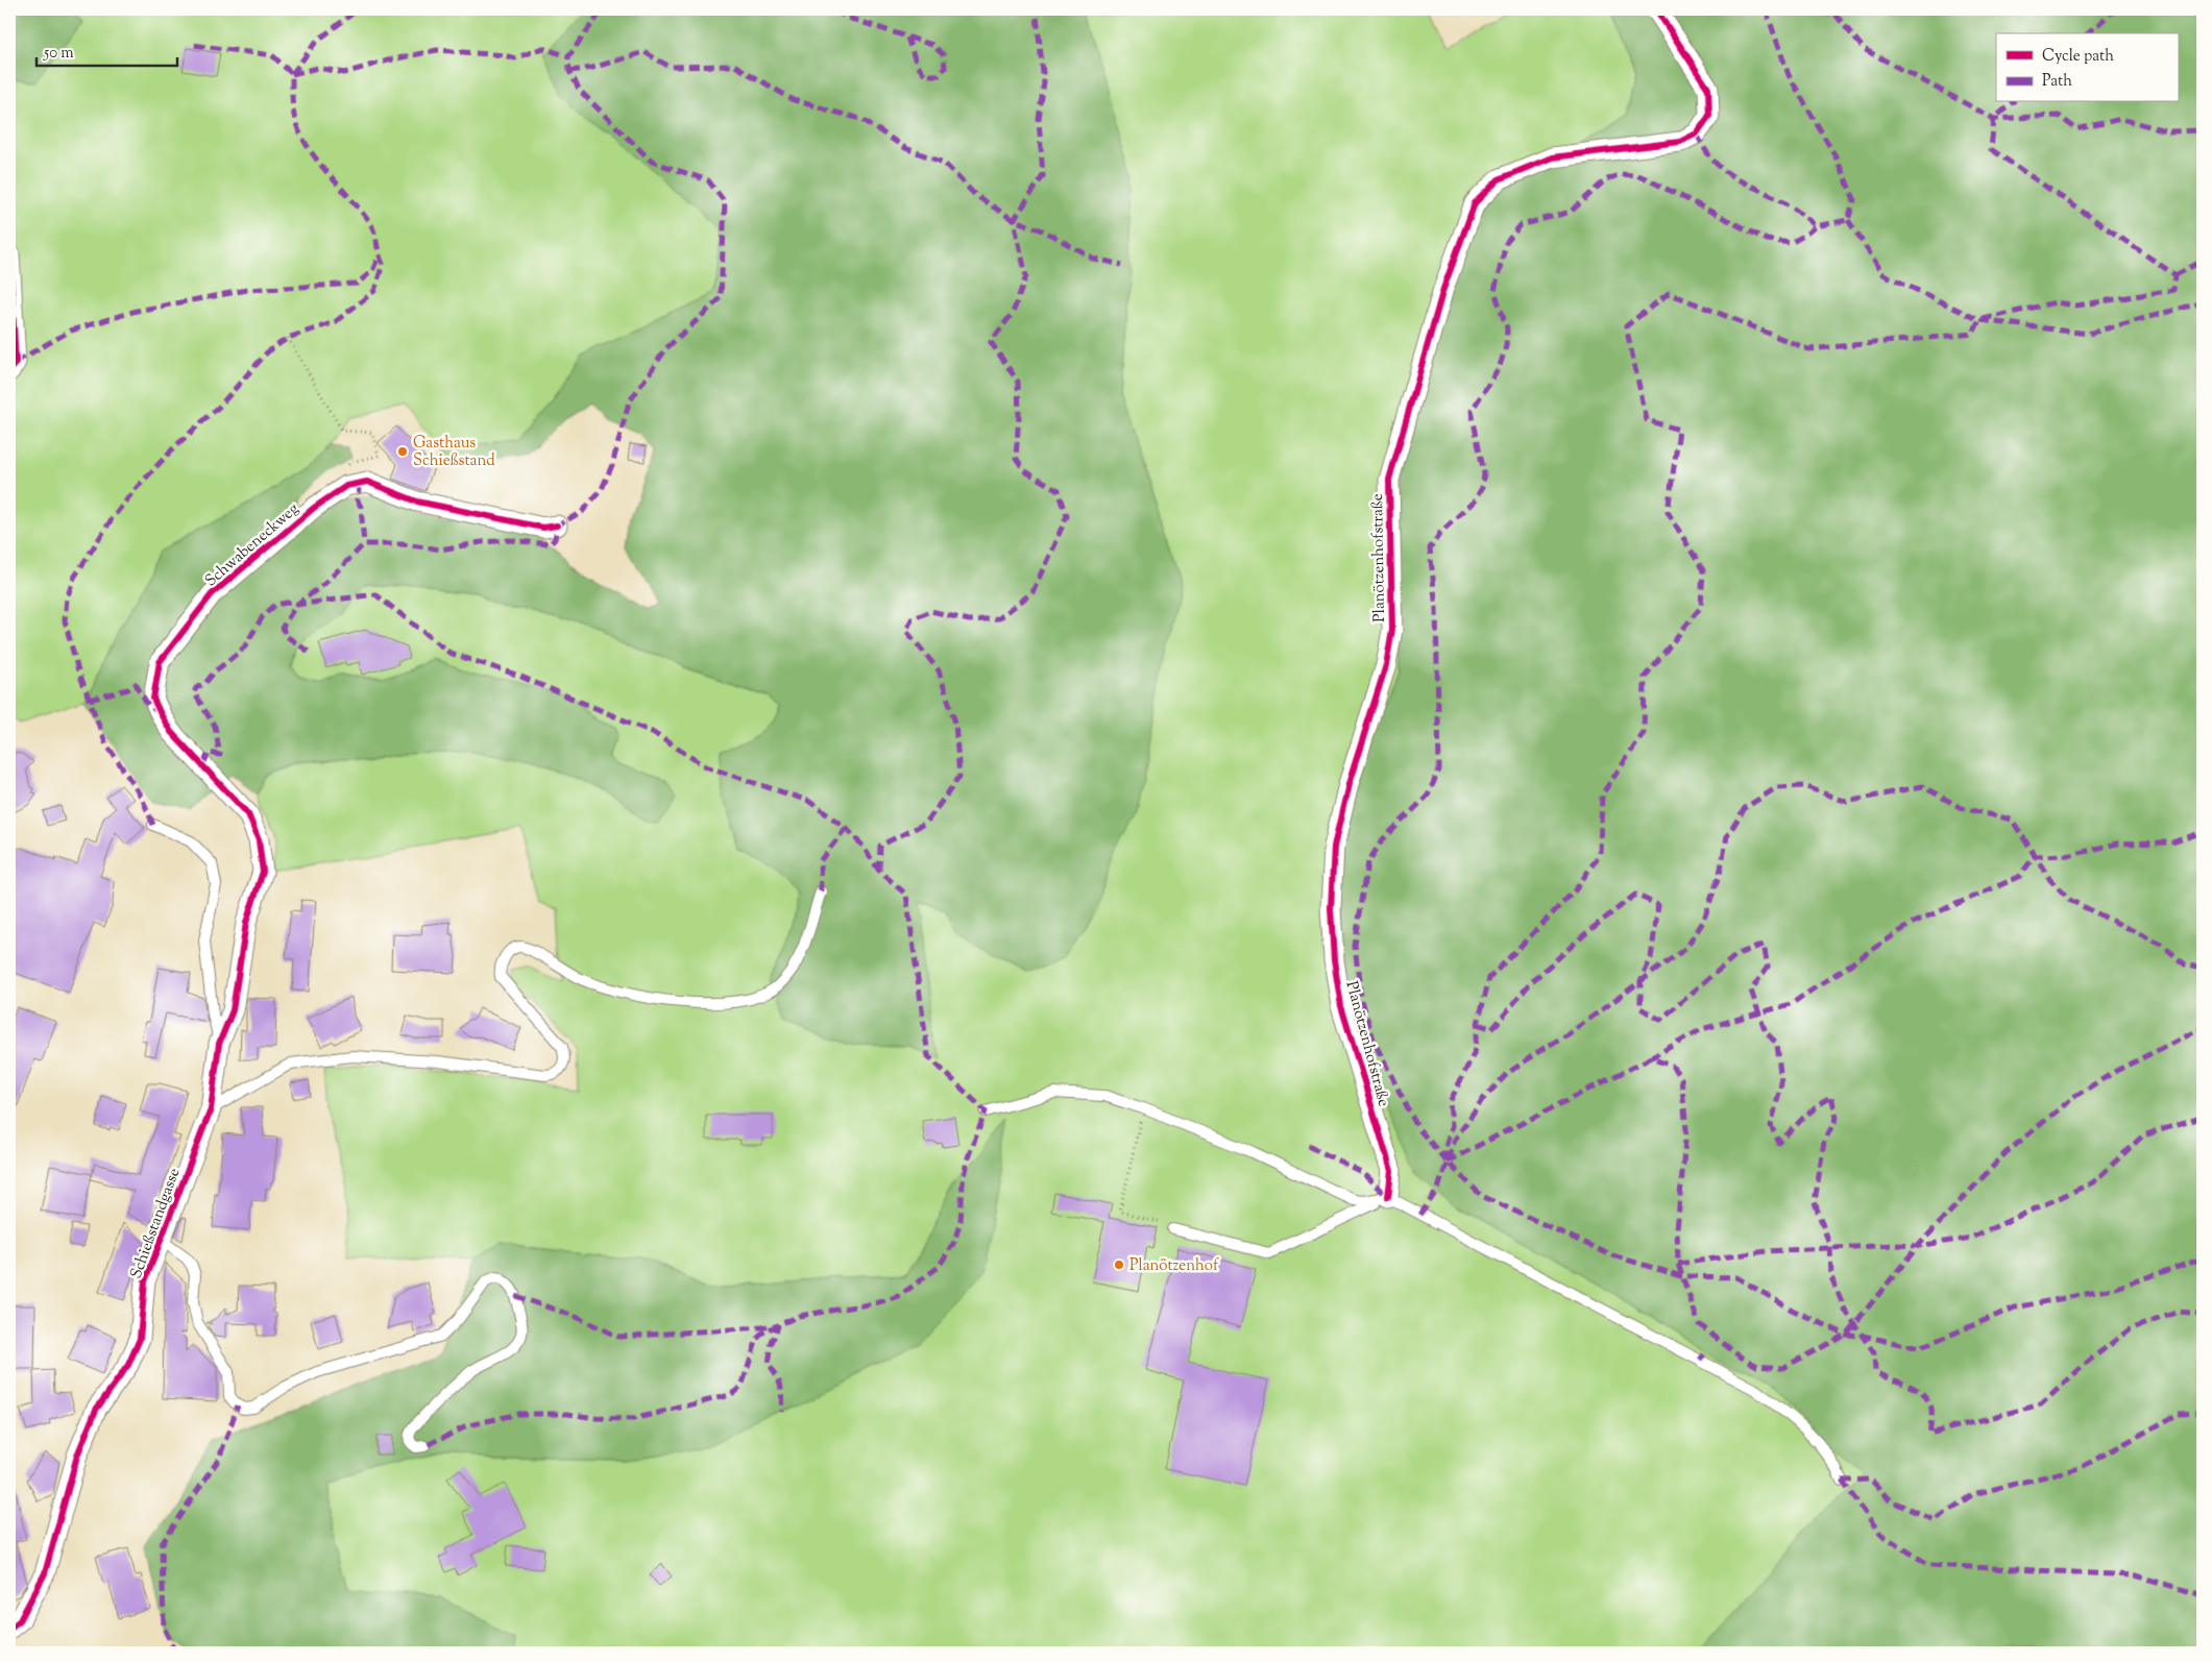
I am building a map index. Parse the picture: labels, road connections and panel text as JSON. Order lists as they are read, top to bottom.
{
  "streets": {
    "street": ["Schwabeneckweg", "Planötzenhofstraße", "Schießstandgasse"]
  },
  "crossings": [
    ["Schwabeneckweg", "Schießstandgasse"]
  ],
  "places": ["Gasthaus Schießstand", "Planötzenhof"],
  "legend": ["Cycle path", "Path"],
  "scale_bar": "50 m"
}
